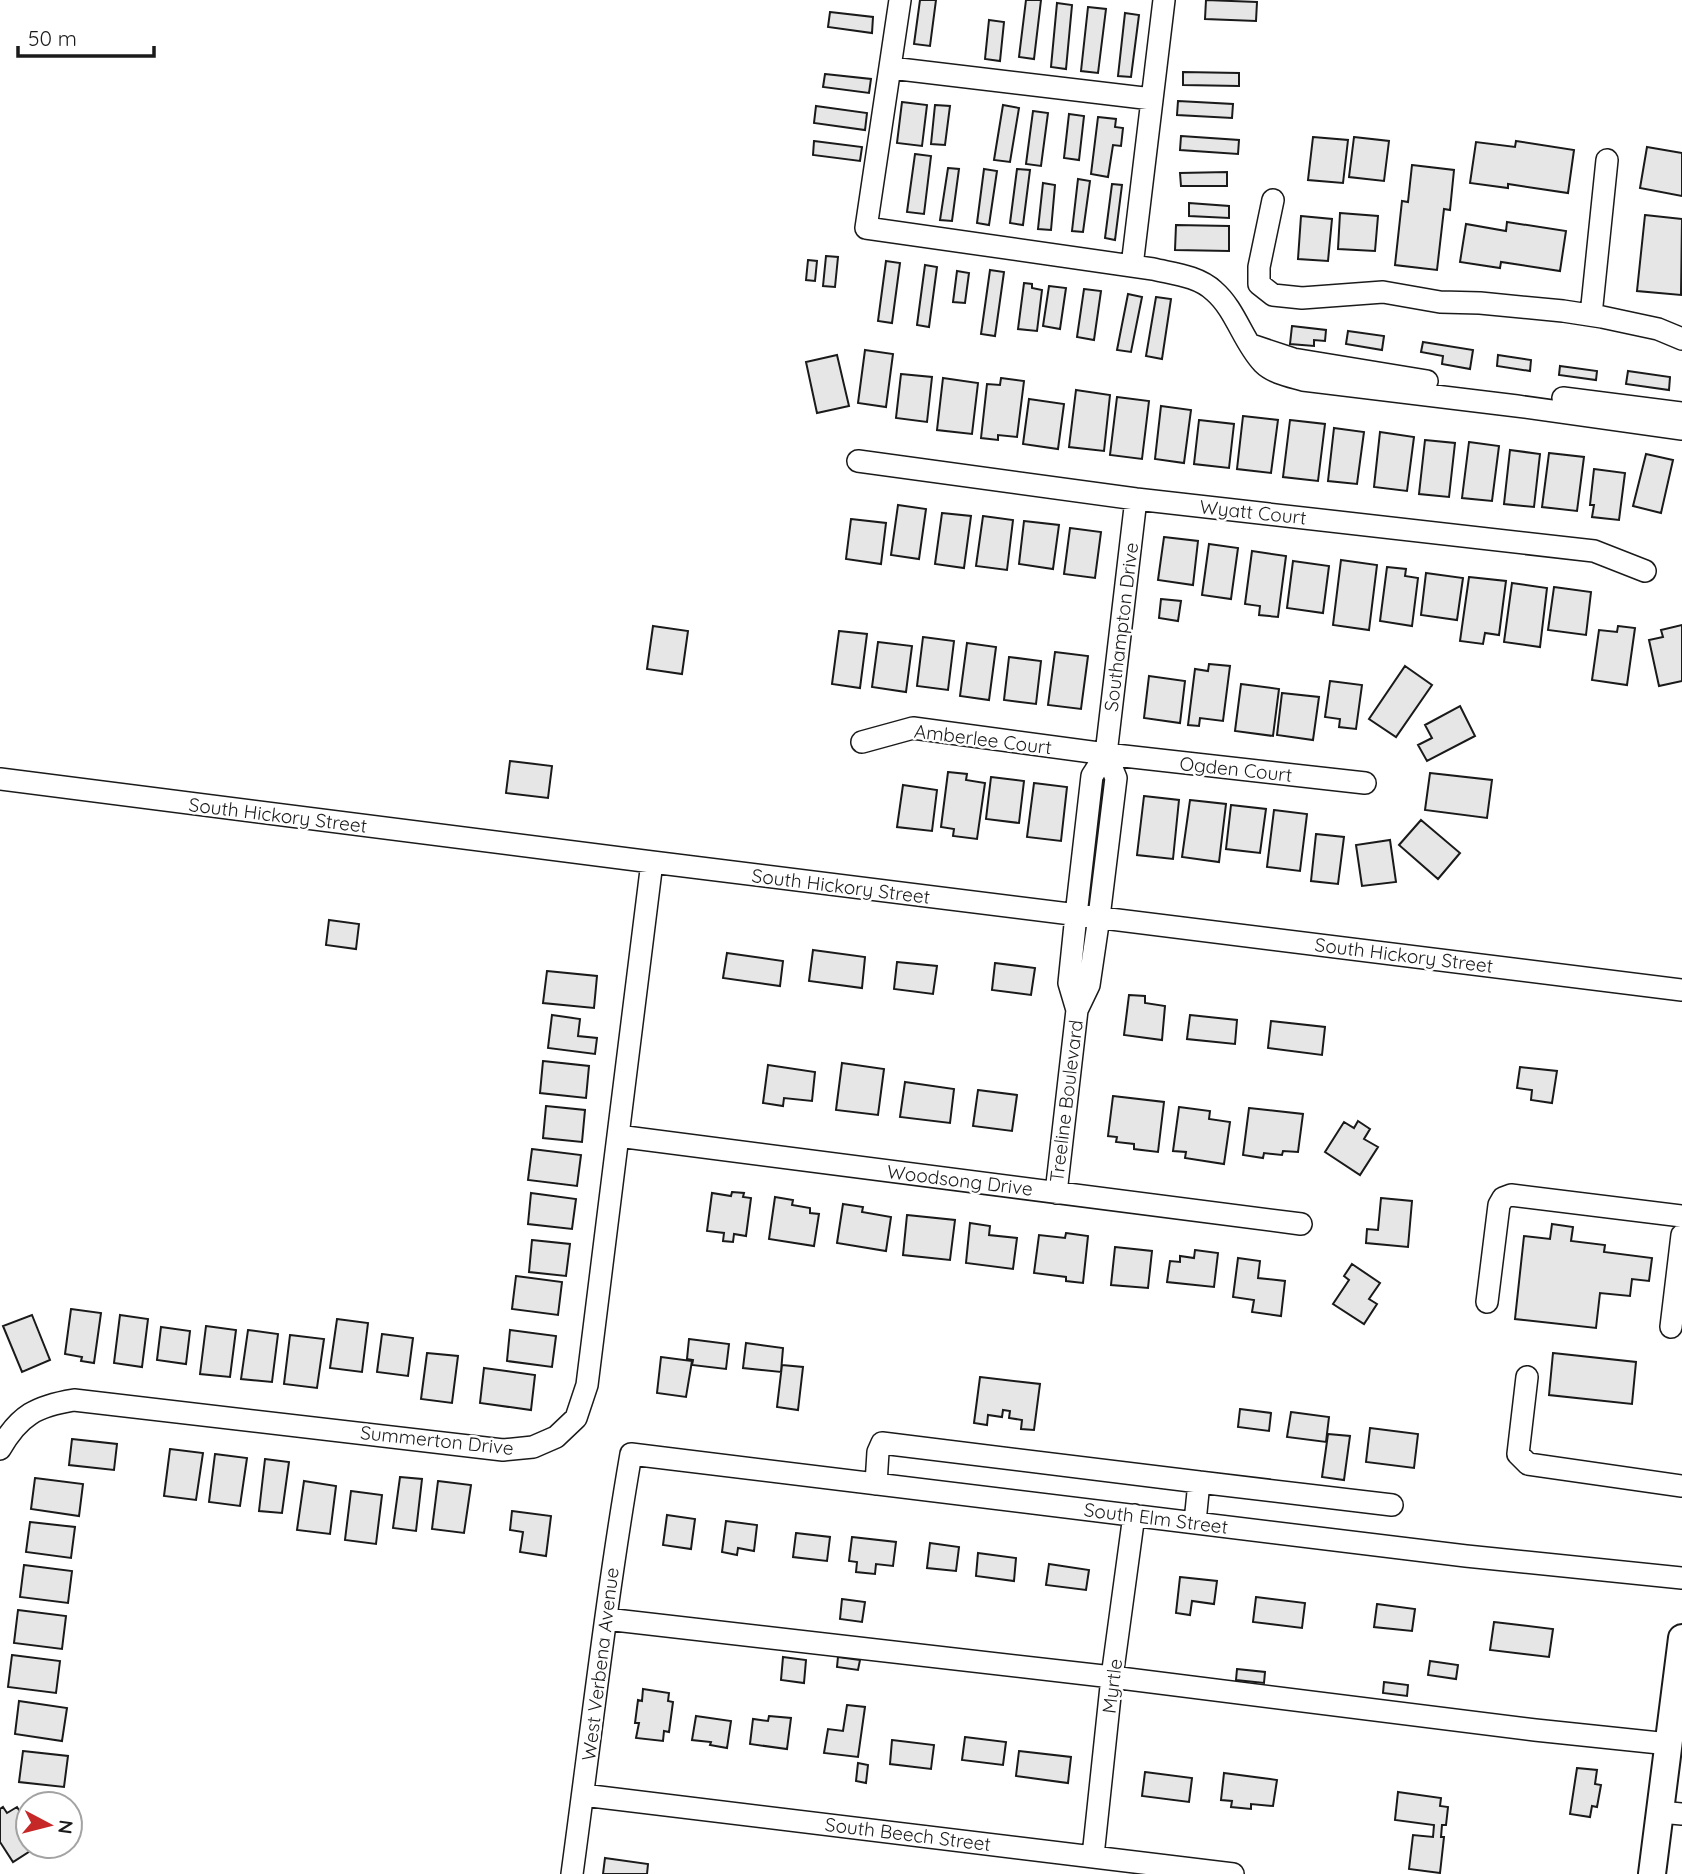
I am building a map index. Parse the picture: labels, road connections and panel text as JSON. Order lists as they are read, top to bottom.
{
  "streets": {
    "street": [
      "Wyatt Court",
      "Southampton Drive",
      "Amberlee Court",
      "Ogden Court",
      "South Hickory Street",
      "Treeline Boulevard",
      "Woodsong Drive",
      "Summerton Drive",
      "South Elm Street",
      "West Verbena Avenue",
      "Myrtle",
      "South Beech Street"
    ]
  },
  "crossings": [
    ["Wyatt Court", "Southampton Drive"],
    ["Southampton Drive", "Amberlee Court"],
    ["Southampton Drive", "Ogden Court"],
    ["Southampton Drive", "South Hickory Street"],
    ["Southampton Drive", "Treeline Boulevard"],
    ["Amberlee Court", "Ogden Court"],
    ["South Hickory Street", "Treeline Boulevard"],
    ["South Hickory Street", "Summerton Drive"],
    ["Treeline Boulevard", "Woodsong Drive"],
    ["Woodsong Drive", "Summerton Drive"],
    ["South Elm Street", "West Verbena Avenue"],
    ["South Elm Street", "Myrtle"],
    ["West Verbena Avenue", "South Beech Street"],
    ["Myrtle", "South Beech Street"]
  ],
  "scale_bar": "50 m",
  "north": "right"
}
